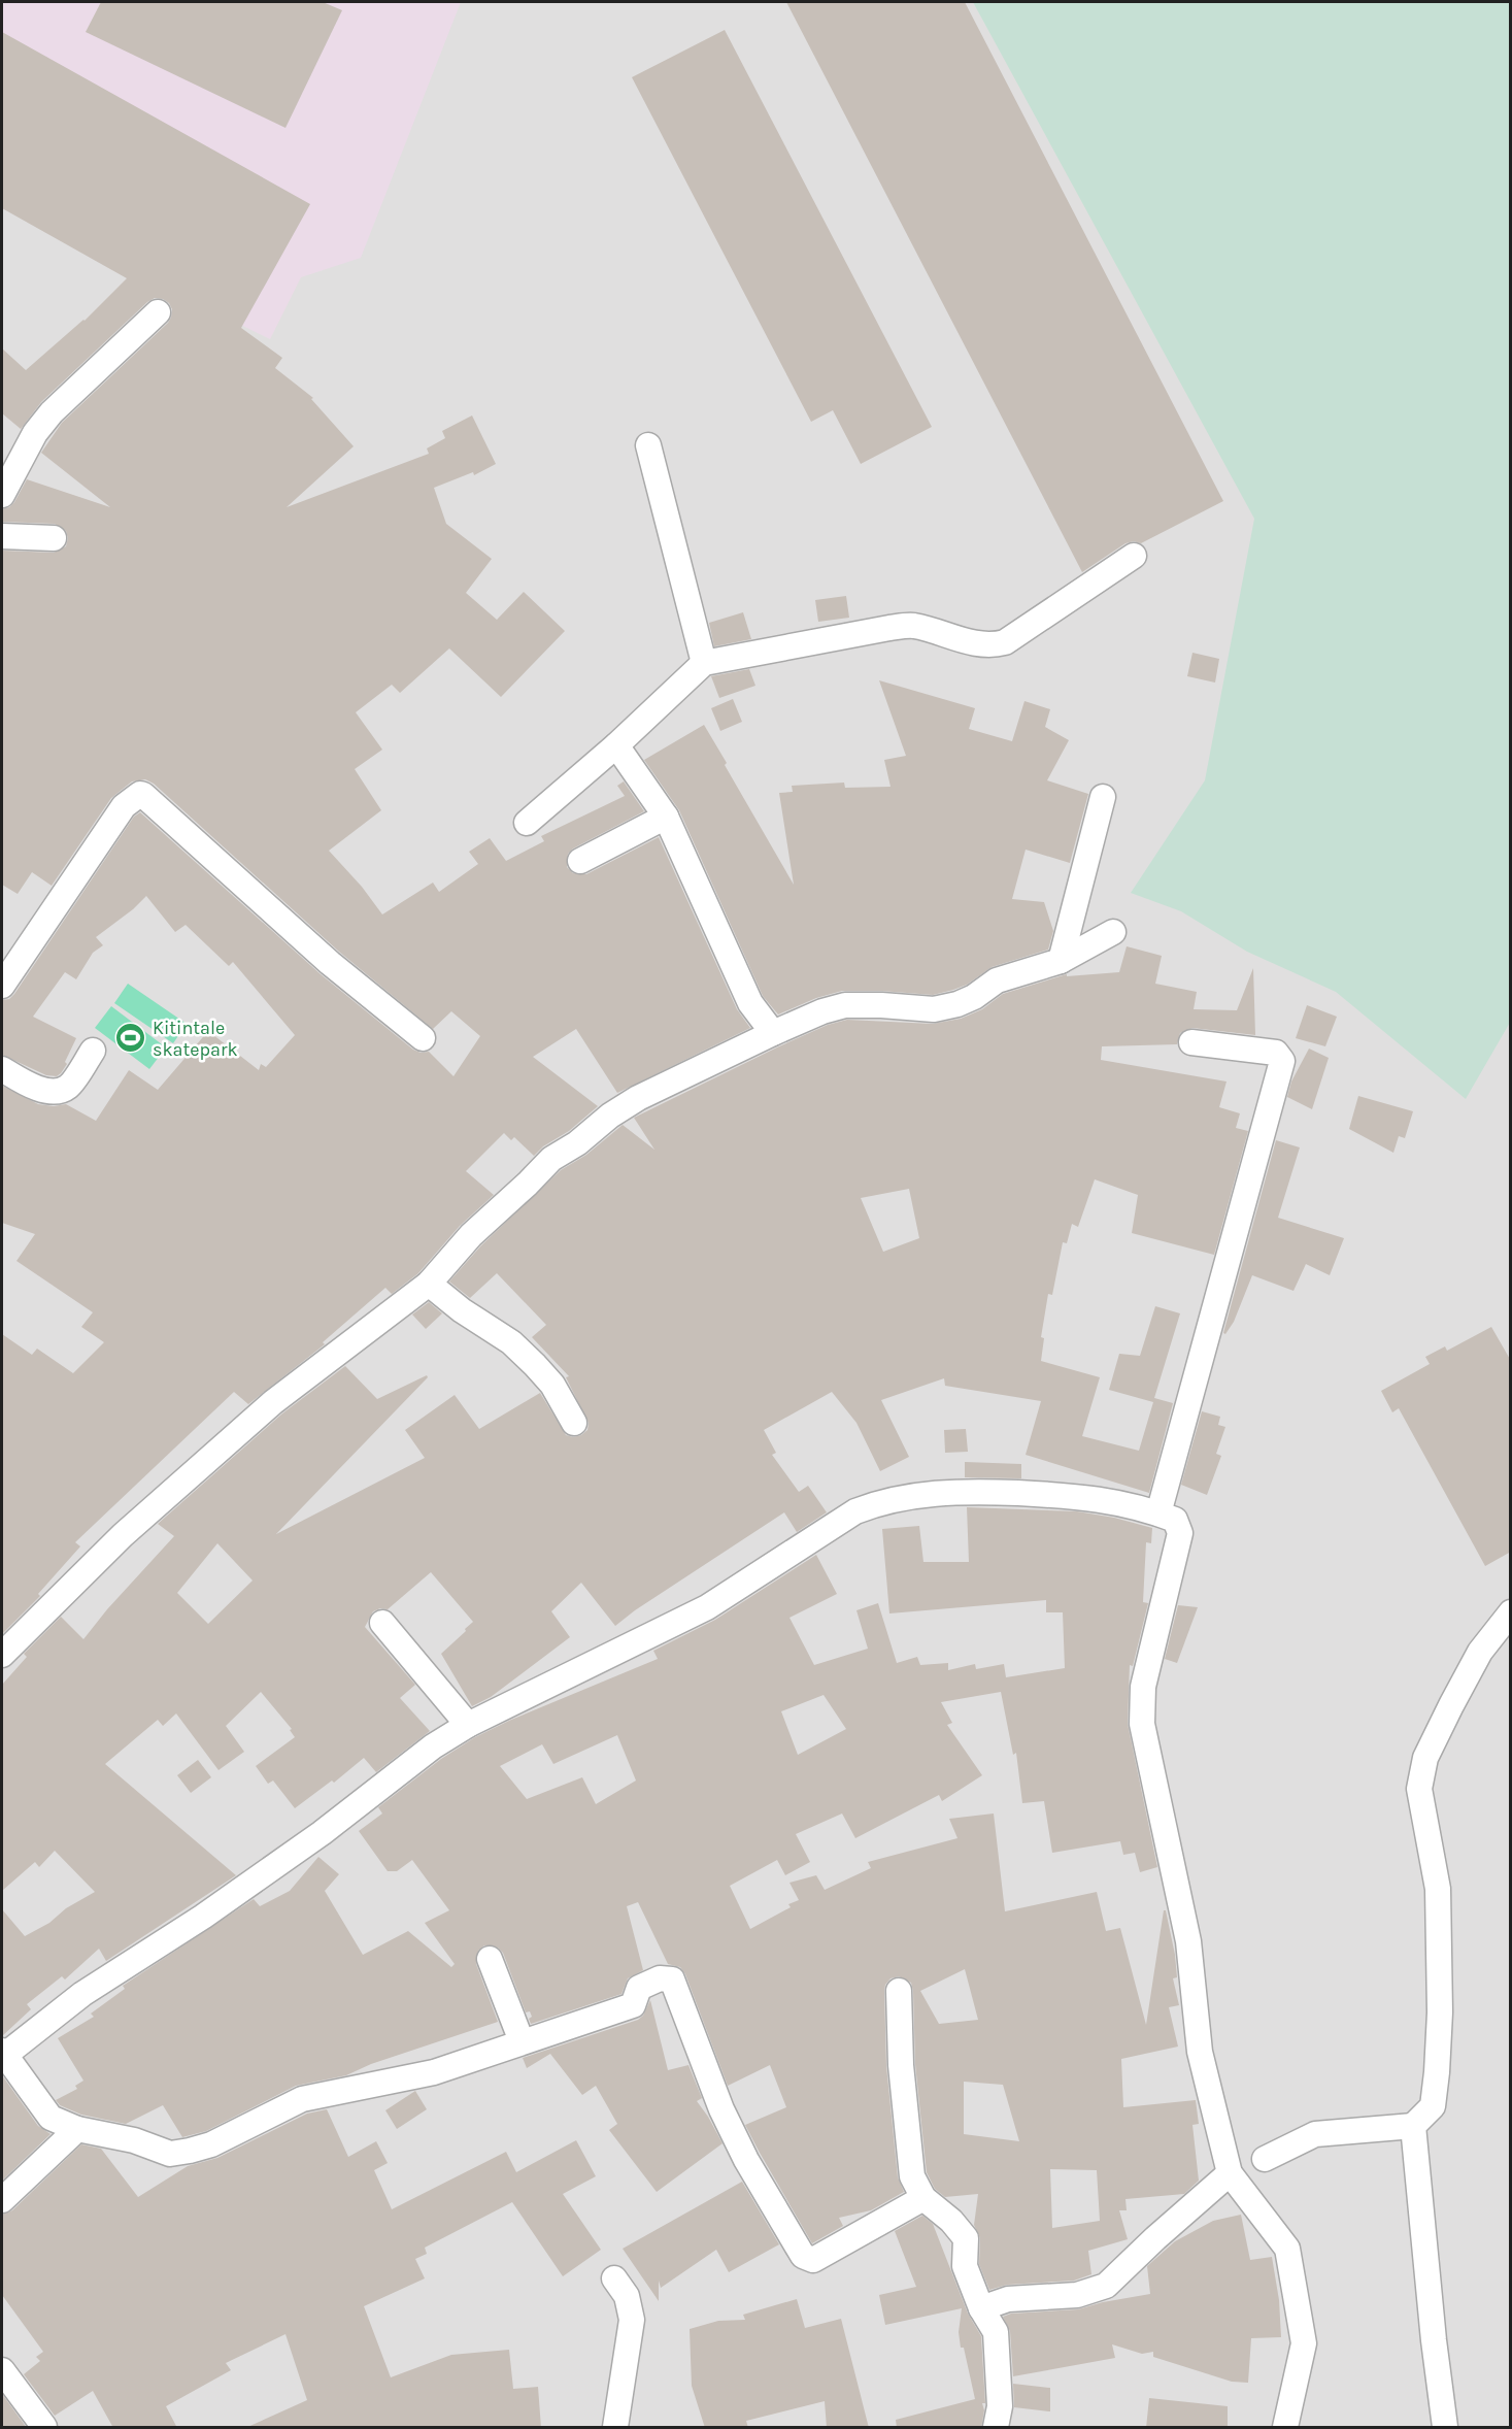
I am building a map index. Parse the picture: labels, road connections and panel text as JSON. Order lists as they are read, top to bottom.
{
  "places": {
    "sports": ["Kitintale skatepark"]
  }
}
